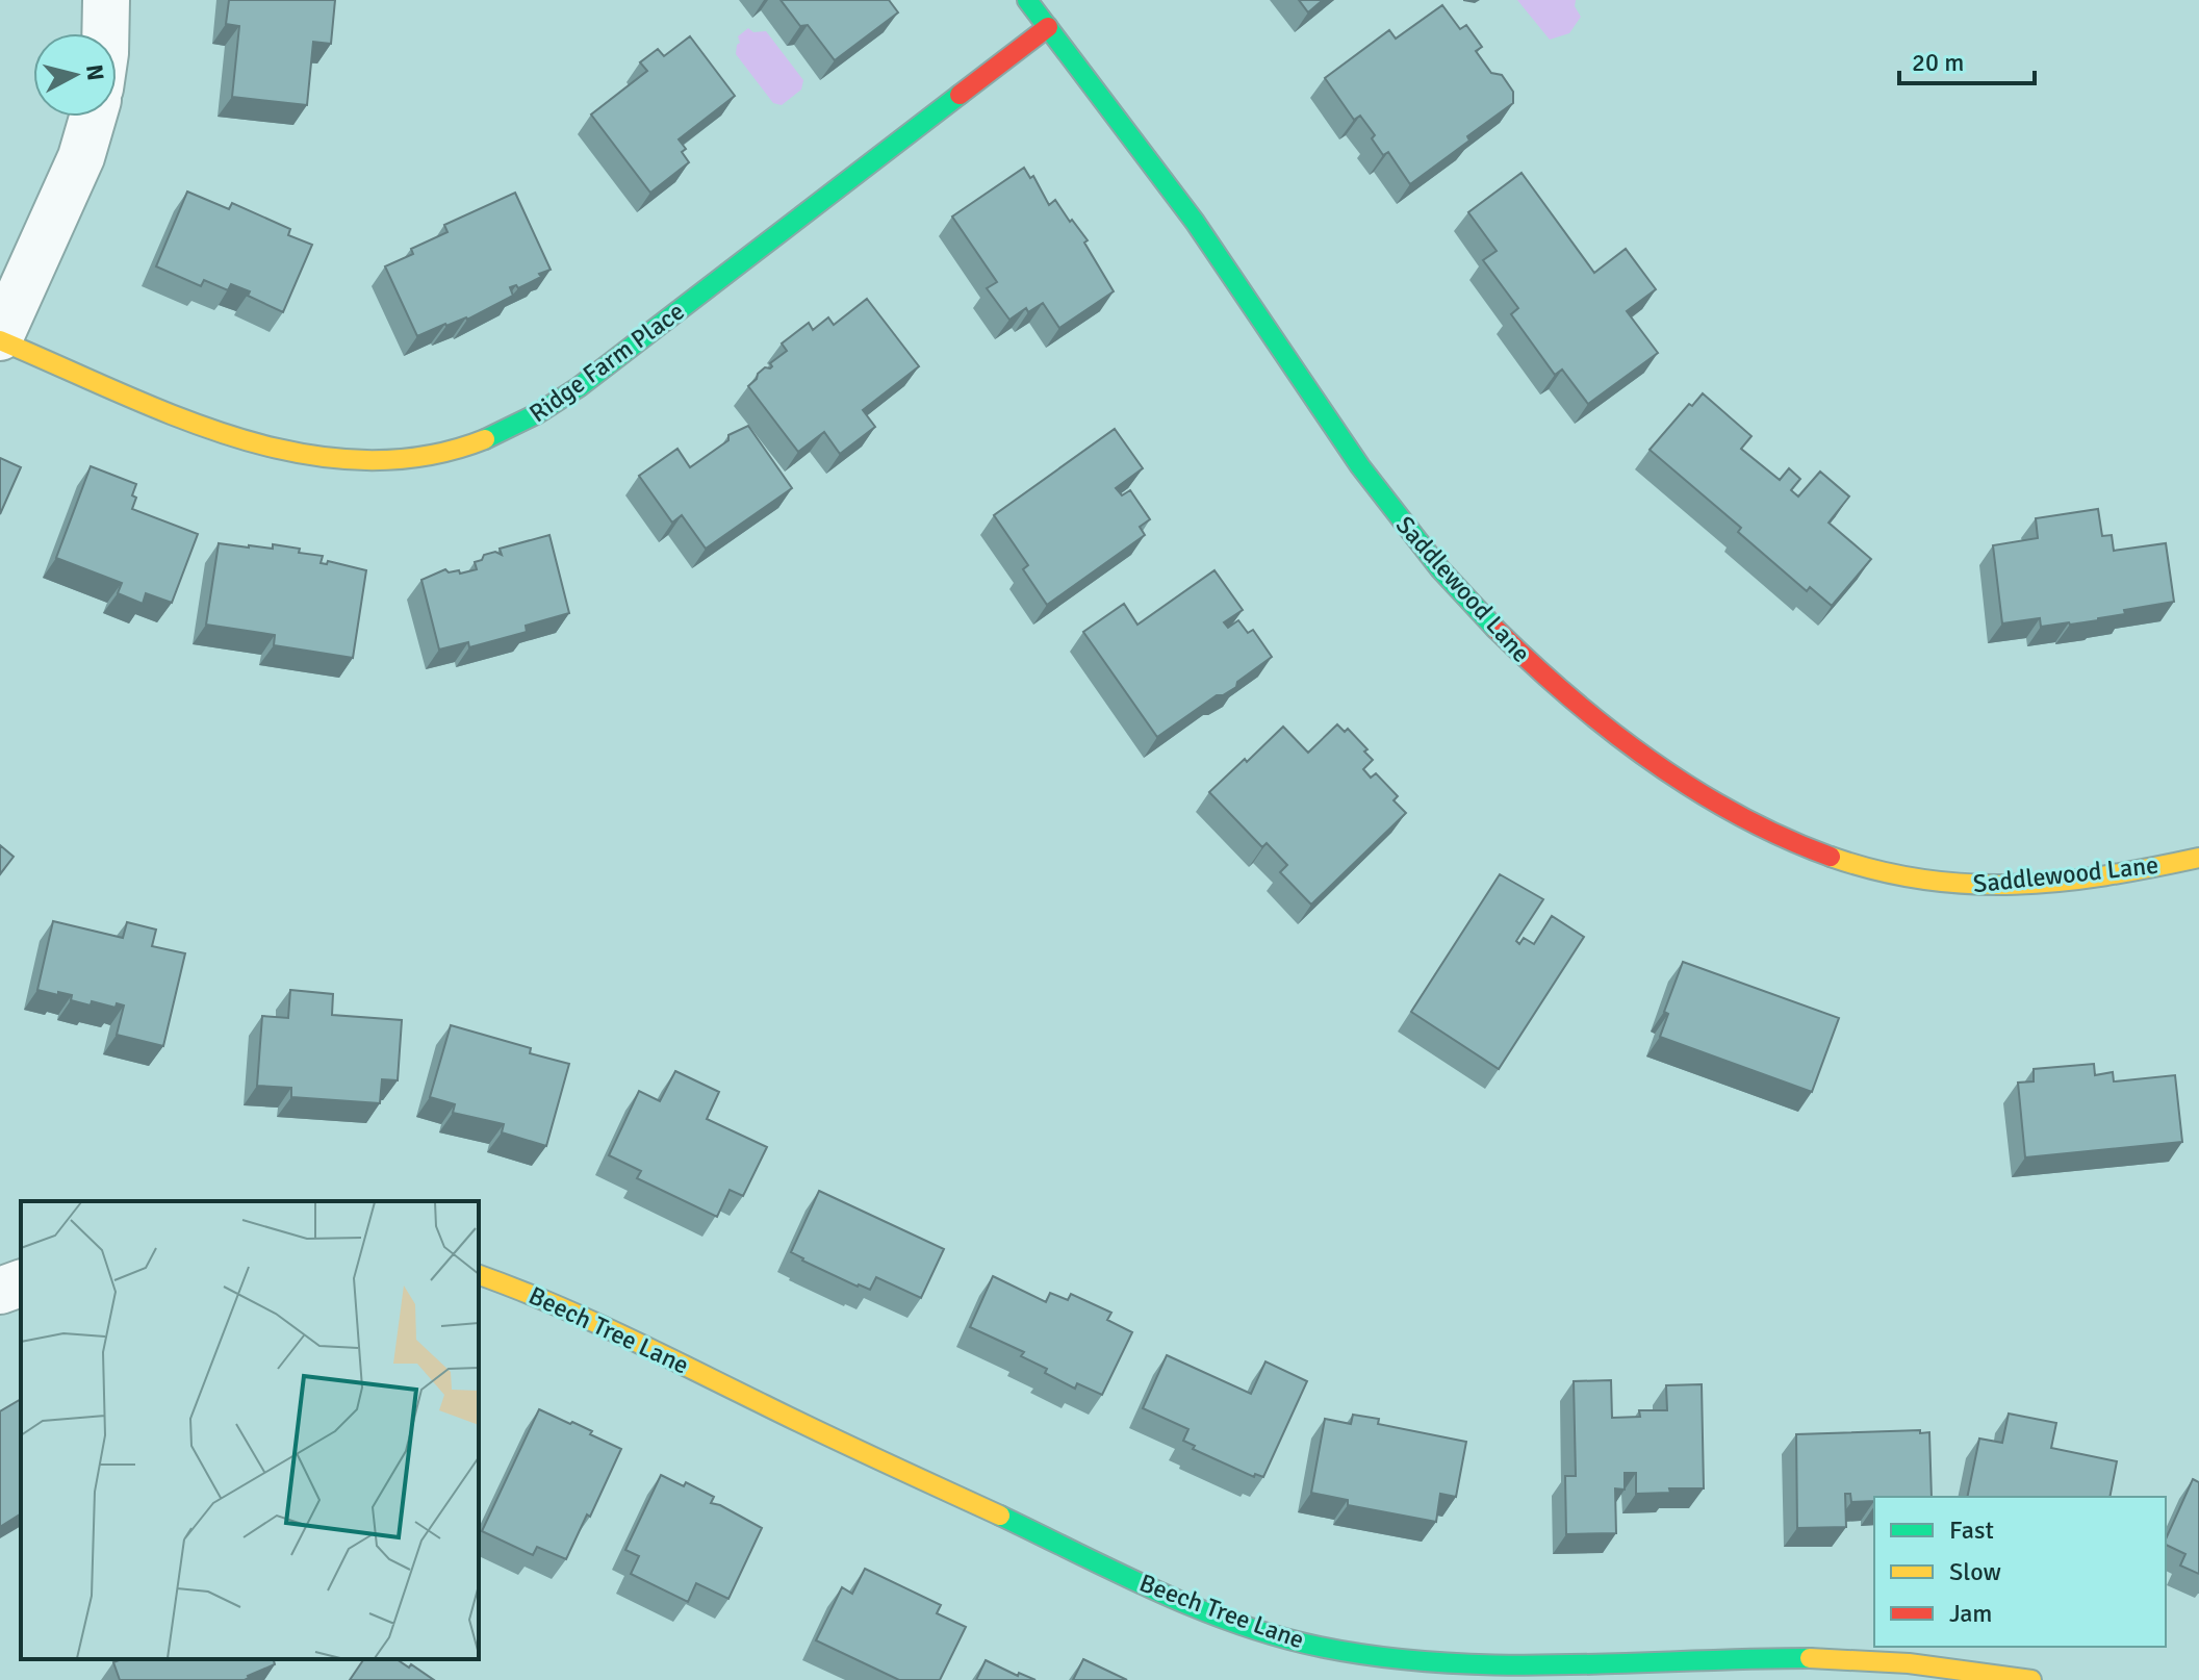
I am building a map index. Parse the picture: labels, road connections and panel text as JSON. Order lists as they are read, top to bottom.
{
  "streets": {
    "street": ["Ridge Farm Place", "Saddlewood Lane", "Beech Tree Lane"]
  },
  "crossings": [
    ["Ridge Farm Place", "Saddlewood Lane"]
  ],
  "legend": ["Fast", "Slow", "Jam"],
  "scale_bar": "20 m",
  "north": "right"
}
